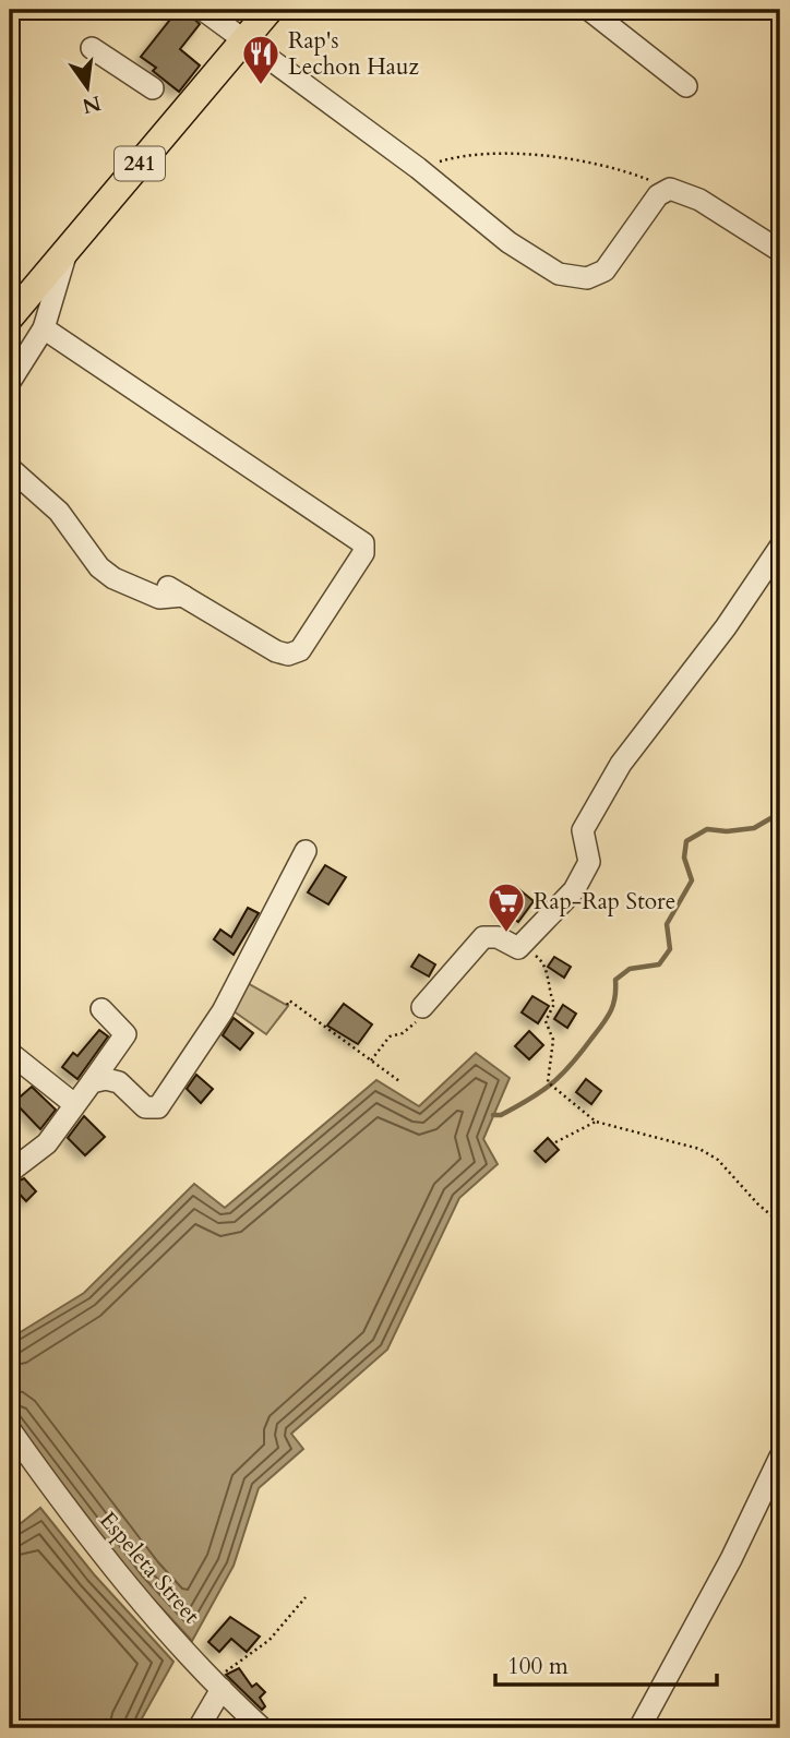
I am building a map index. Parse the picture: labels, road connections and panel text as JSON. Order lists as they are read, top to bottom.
{
  "streets": {
    "main road": ["241"],
    "street": ["Espeleta Street"]
  },
  "places": {
    "restaurant": ["Rap's Lechon Hauz"],
    "supermarket": ["Rap-Rap Store"]
  },
  "scale_bar": "100 m",
  "north": "bottom"
}
